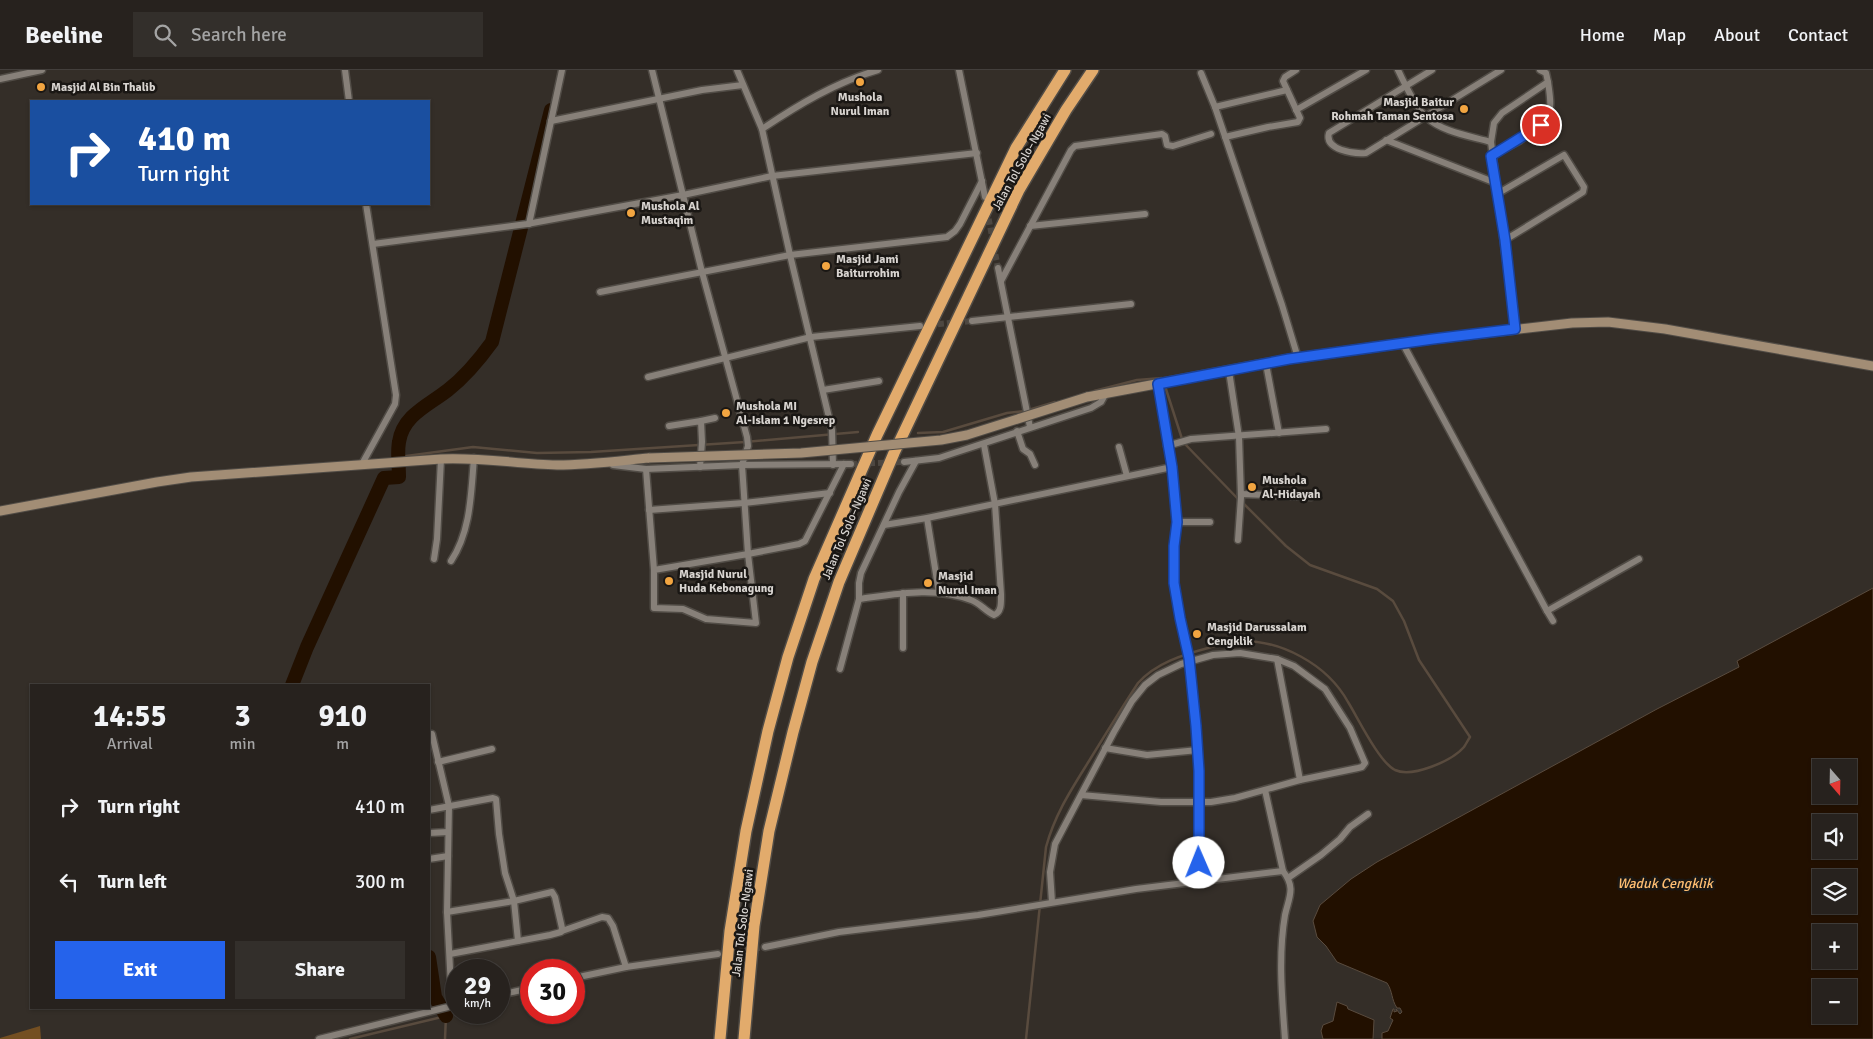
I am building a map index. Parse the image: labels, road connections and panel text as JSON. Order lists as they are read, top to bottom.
{
  "streets": {
    "highway": ["Jalan Tol Solo–Ngawi"]
  },
  "water": ["Waduk Cengklik"],
  "places": [
    "Mushola Nurul Iman",
    "Masjid Al Bin Thalib",
    "Masjid Baitur Rohmah Taman Sentosa",
    "Mushola Al Mustaqim",
    "Masjid Jami Baiturrohim",
    "Mushola MI Al-Islam 1 Ngesrep",
    "Mushola Al-Hidayah",
    "Masjid Nurul Huda Kebonagung",
    "Masjid Nurul Iman",
    "Masjid Darussalam Cengklik"
  ],
  "north": "bottom",
  "page": {
    "header": "Beeline",
    "search": "Search here",
    "nav": [
      "Home",
      "Map",
      "About",
      "Contact"
    ],
    "turn": ["410 m", "Turn right"],
    "eta": [
      "14:55",
      "Arrival",
      "3",
      "min",
      "910",
      "m"
    ],
    "map_buttons": ["+", "−"],
    "list": [
      {
        "name": "Turn right",
        "value": "410 m"
      },
      {
        "name": "Turn left",
        "value": "300 m"
      }
    ],
    "buttons": ["Exit", "Share"],
    "speed": "29 km/h",
    "limit": "30"
  }
}
